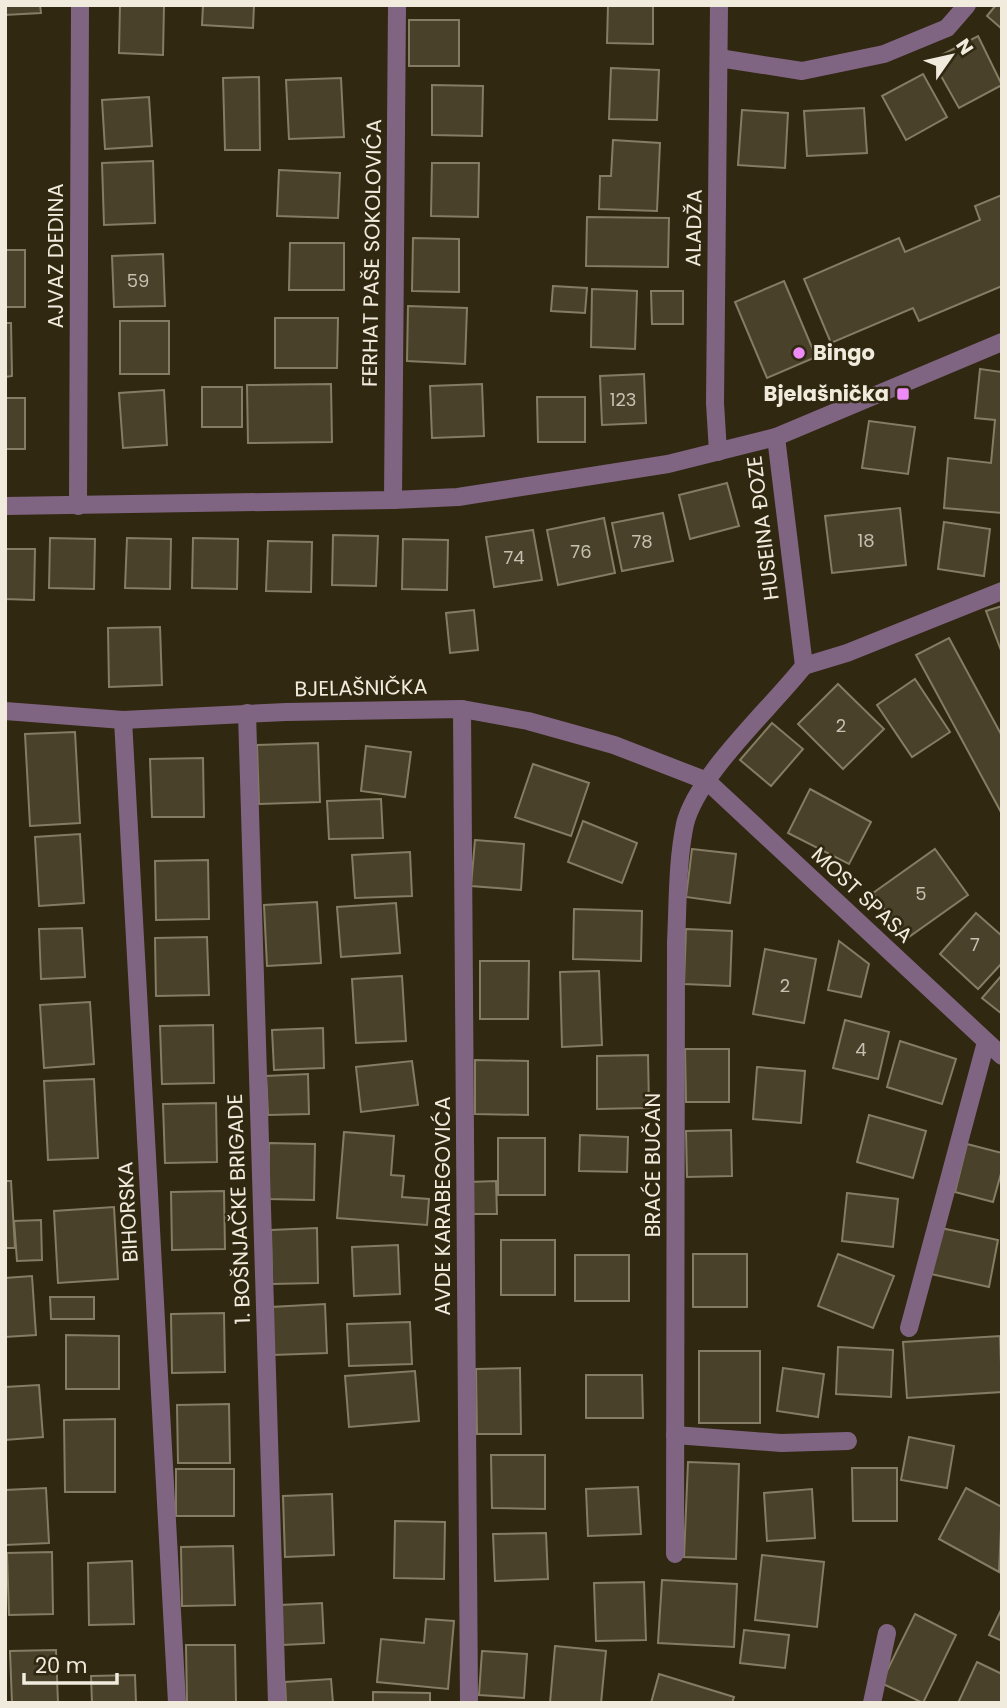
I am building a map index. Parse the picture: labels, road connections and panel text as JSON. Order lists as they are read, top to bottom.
{
  "streets": {
    "street": [
      "ALADŽA",
      "FERHAT PAŠE SOKOLOVIĆA",
      "AJVAZ DEDINA",
      "HUSEINA ĐOZE",
      "BJELAŠNIČKA",
      "MOST SPASA",
      "BRAĆE BUČAN",
      "AVDE KARABEGOVIĆA",
      "1. BOŠNJAČKE BRIGADE",
      "BIHORSKA"
    ]
  },
  "crossings": [
    ["BJELAŠNIČKA", "MOST SPASA"],
    ["BJELAŠNIČKA", "BRAĆE BUČAN"],
    ["BJELAŠNIČKA", "AVDE KARABEGOVIĆA"],
    ["BJELAŠNIČKA", "1. BOŠNJAČKE BRIGADE"],
    ["BJELAŠNIČKA", "BIHORSKA"],
    ["MOST SPASA", "BRAĆE BUČAN"]
  ],
  "places": {
    "other": ["Bingo"],
    "transit": ["Bjelašnička"]
  },
  "house_numbers": [
    "59",
    "123",
    "18",
    "78",
    "76",
    "74",
    "2",
    "5",
    "7",
    "2",
    "4"
  ],
  "scale_bar": "20 m",
  "north": "top right"
}
